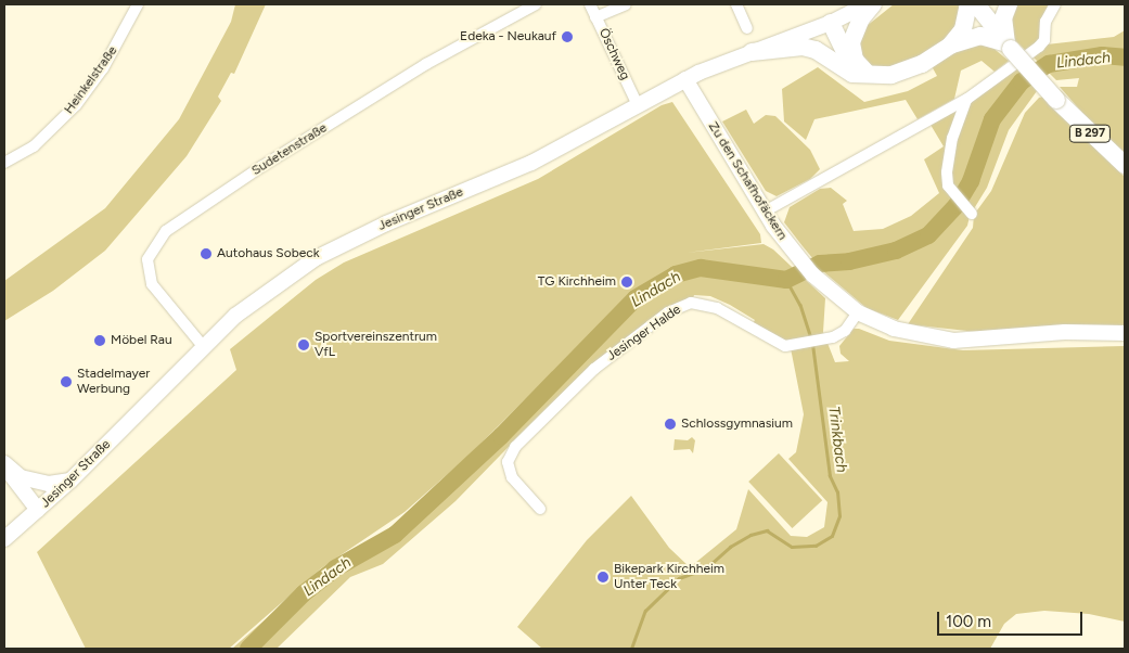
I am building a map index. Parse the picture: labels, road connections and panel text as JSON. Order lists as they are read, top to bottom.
{
  "streets": {
    "main road": ["B 297", "Zu den Schafhofäckern", "Jesinger Straße"],
    "street": [
      "Öschweg",
      "Heinkelstraße",
      "Sudetenstraße",
      "Jesinger Halde"
    ]
  },
  "crossings": [
    ["Öschweg", "Jesinger Straße"],
    ["Sudetenstraße", "Jesinger Straße"],
    ["Zu den Schafhofäckern", "Jesinger Straße"],
    ["Zu den Schafhofäckern", "Jesinger Halde"]
  ],
  "water": ["Lindach", "Trinkbach"],
  "places": [
    "Edeka - Neukauf",
    "Autohaus Sobeck",
    "TG Kirchheim",
    "Möbel Rau",
    "Sportvereinszentrum VfL",
    "Stadelmayer Werbung",
    "Schlossgymnasium",
    "Bikepark Kirchheim Unter Teck"
  ],
  "scale_bar": "100 m"
}
